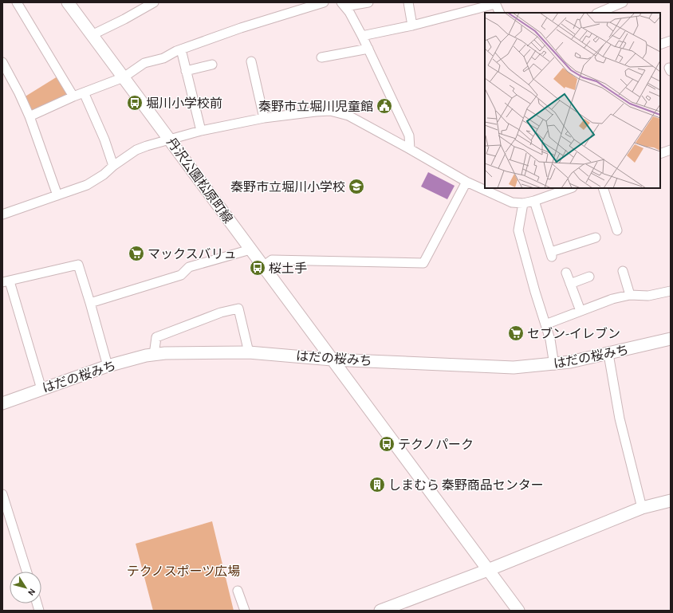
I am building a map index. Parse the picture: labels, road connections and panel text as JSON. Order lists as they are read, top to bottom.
{
  "streets": {
    "street": ["丹沢公園松原町線", "はだの桜みち"]
  },
  "crossings": [
    ["丹沢公園松原町線", "はだの桜みち"]
  ],
  "parks": ["テクノスポーツ広場"],
  "places": {
    "bus stop": ["堀川小学校前", "桜土手", "テクノパーク"],
    "public building": ["秦野市立堀川児童館"],
    "school or university": ["秦野市立堀川小学校"],
    "supermarket": ["マックスバリュ", "セブン-イレブン"],
    "building": ["しまむら 秦野商品センター"]
  },
  "north": "bottom right"
}
